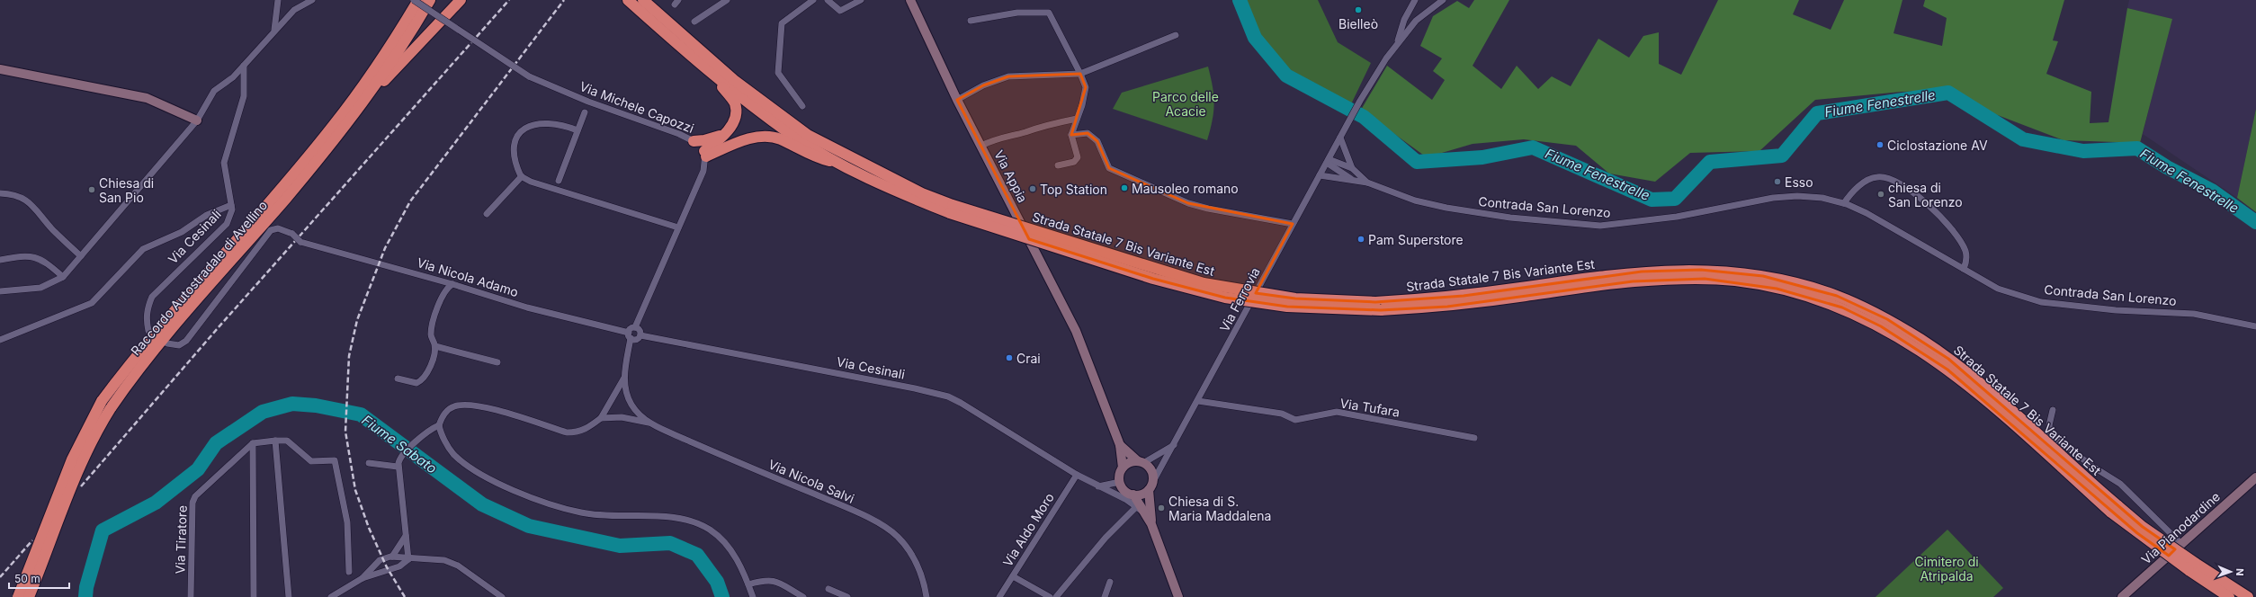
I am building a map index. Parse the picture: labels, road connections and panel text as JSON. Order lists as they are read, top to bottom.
{
  "streets": {
    "highway": ["Strada Statale 7 Bis Variante Est", "Raccordo Autostradale di Avellino"],
    "street": [
      "Via Michele Capozzi",
      "Via Appia",
      "Contrada San Lorenzo",
      "Via Cesinali",
      "Via Nicola Adamo",
      "Via Ferrovia",
      "Via Tufara",
      "Via Nicola Salvi",
      "Via Pianodardine",
      "Via Aldo Moro",
      "Via Tiratore"
    ]
  },
  "crossings": [
    ["Via Appia", "Via Cesinali"],
    ["Via Appia", "Via Ferrovia"],
    ["Contrada San Lorenzo", "Via Ferrovia"],
    ["Via Cesinali", "Via Nicola Adamo"],
    ["Via Cesinali", "Via Ferrovia"],
    ["Via Cesinali", "Via Aldo Moro"],
    ["Via Ferrovia", "Via Tufara"]
  ],
  "water": ["Fiume Fenestrelle", "Fiume Sabato"],
  "parks": ["Parco delle Acacie", "Cimitero di Atripalda"],
  "places": [
    "Bielleò",
    "Ciclostazione AV",
    "Esso",
    "Mausoleo romano",
    "Top Station",
    "Chiesa di San Pio",
    "chiesa di San Lorenzo",
    "Pam Superstore",
    "Crai",
    "Chiesa di S. Maria Maddalena"
  ],
  "scale_bar": "50 m",
  "north": "right"
}
